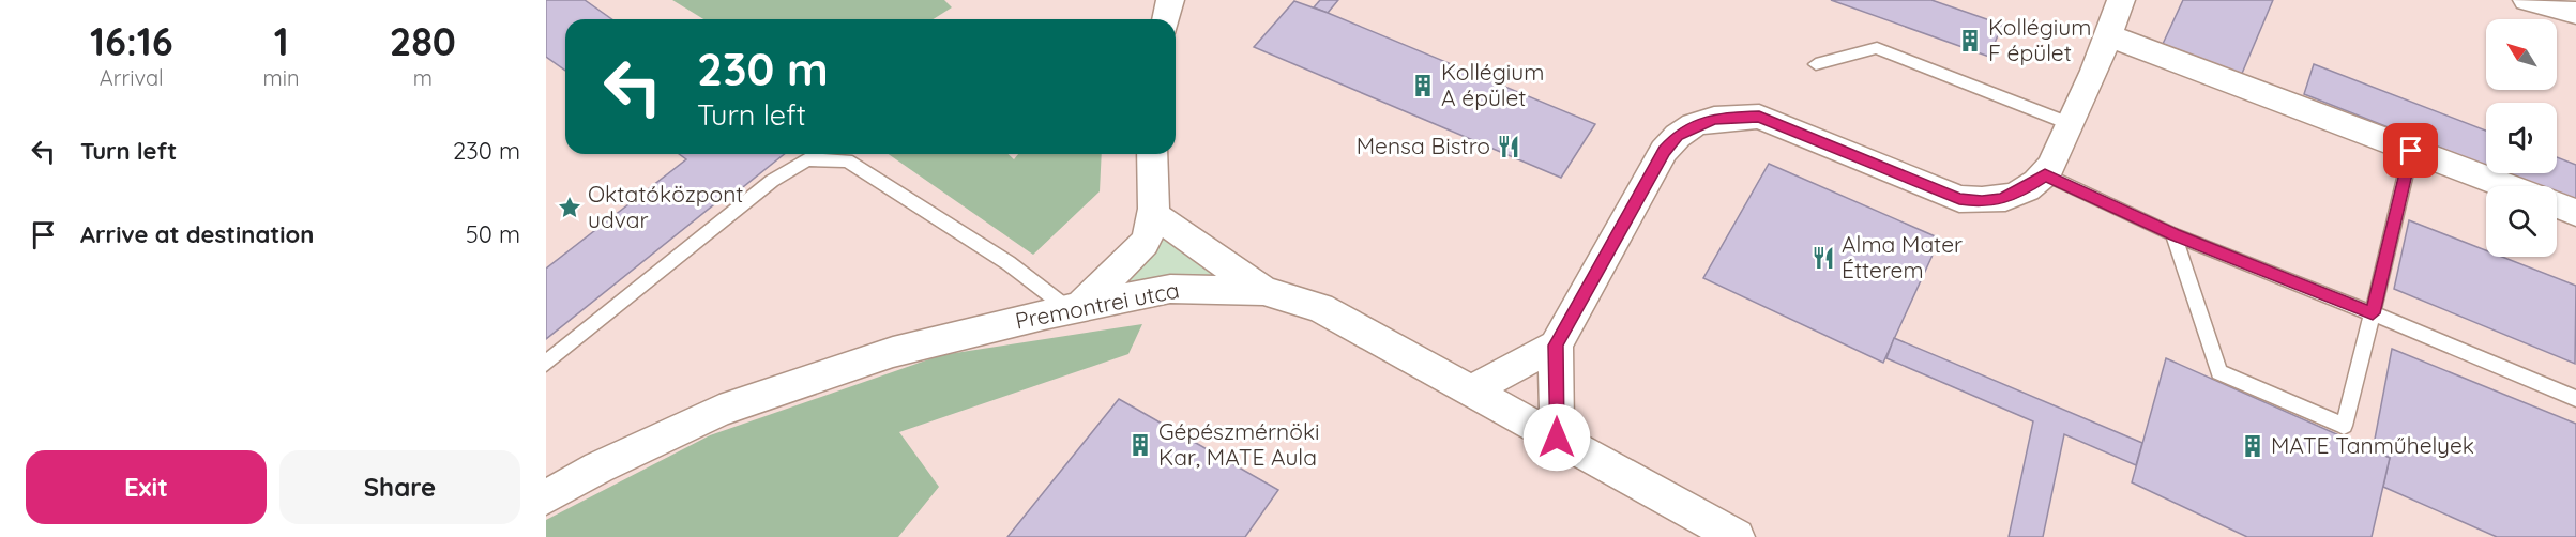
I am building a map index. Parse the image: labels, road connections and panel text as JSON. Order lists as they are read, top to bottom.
{
  "streets": {
    "street": ["Premontrei utca"]
  },
  "places": {
    "building": [
      "Kollégium F épület",
      "Kollégium A épület",
      "Gépészmérnöki Kar, MATE Aula",
      "MATE Tanműhelyek"
    ],
    "restaurant": ["Mensa Bistro", "Alma Mater Étterem"],
    "place": ["Oktatóközpont udvar"]
  },
  "north": "top left",
  "page": {
    "eta": [
      "16:16",
      "Arrival",
      "1",
      "min",
      "280",
      "m"
    ],
    "turn": ["230 m", "Turn left"],
    "list": [
      {
        "name": "Turn left",
        "value": "230 m"
      },
      {
        "name": "Arrive at destination",
        "value": "50 m"
      }
    ],
    "buttons": ["Exit", "Share"]
  }
}
